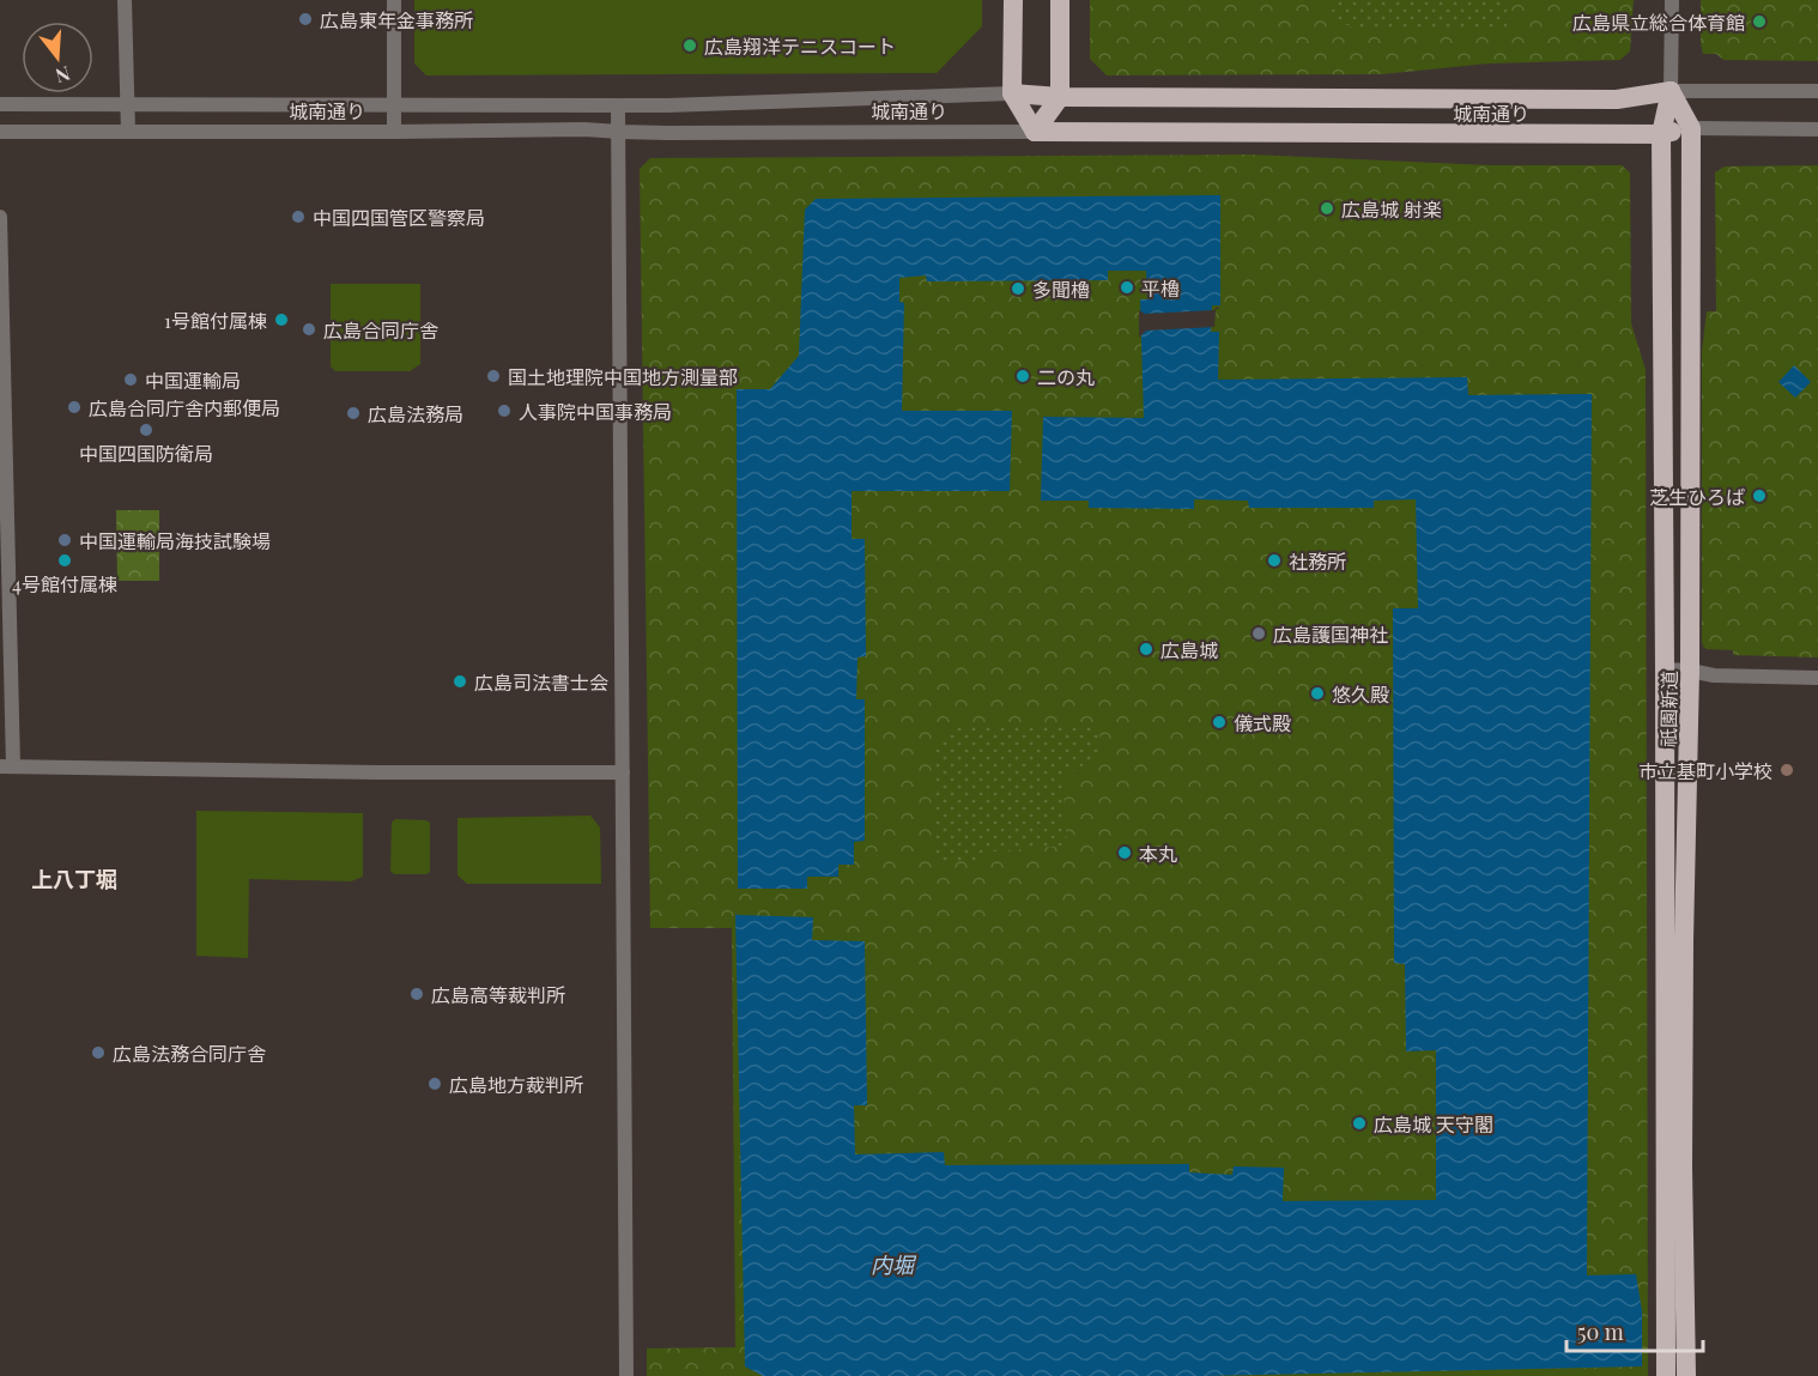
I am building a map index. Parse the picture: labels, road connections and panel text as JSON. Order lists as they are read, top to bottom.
{
  "streets": {
    "highway": ["城南通り", "祇園新道"]
  },
  "crossings": [
    ["城南通り", "祇園新道"]
  ],
  "districts": ["上八丁堀"],
  "water": ["内堀"],
  "places": [
    "広島東年金事務所",
    "広島県立総合体育館",
    "広島翔洋テニスコート",
    "広島城 射楽",
    "中国四国管区警察局",
    "平櫓",
    "多聞櫓",
    "1号館付属棟",
    "広島合同庁舎",
    "国土地理院中国地方測量部",
    "二の丸",
    "中国運輸局",
    "広島合同庁舎内郵便局",
    "人事院中国事務局",
    "広島法務局",
    "中国四国防衛局",
    "芝生ひろば",
    "中国運輸局海技試験場",
    "4号館付属棟",
    "社務所",
    "広島護国神社",
    "広島城",
    "広島司法書士会",
    "悠久殿",
    "儀式殿",
    "市立基町小学校",
    "本丸",
    "広島高等裁判所",
    "広島法務合同庁舎",
    "広島地方裁判所",
    "広島城 天守閣"
  ],
  "scale_bar": "50 m",
  "north": "bottom"
}
